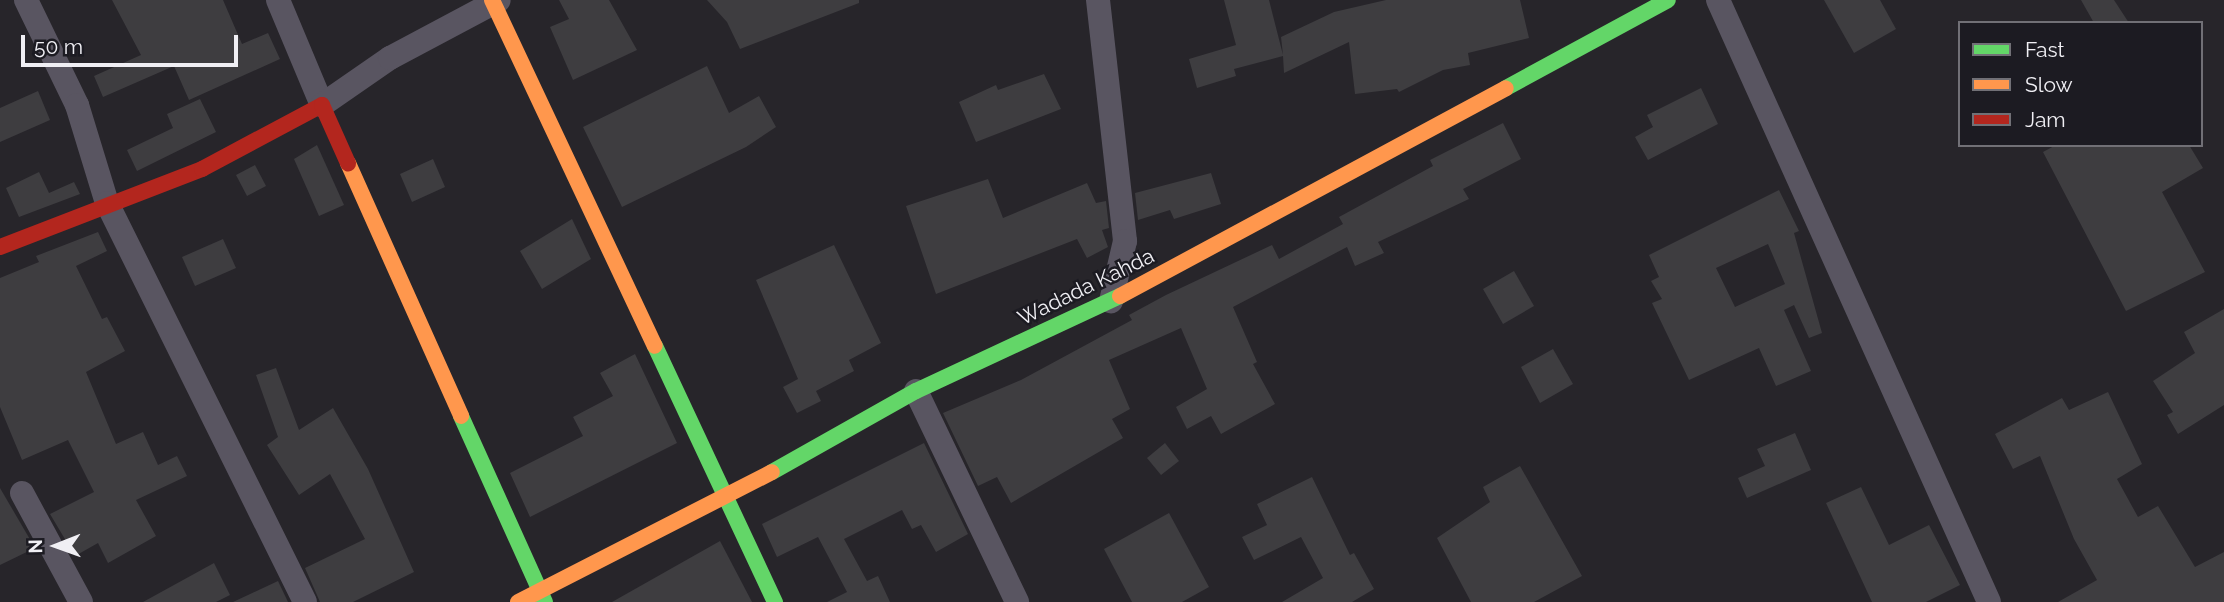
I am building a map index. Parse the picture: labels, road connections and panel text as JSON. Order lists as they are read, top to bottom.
{
  "streets": {
    "street": ["Wadada Kahda"]
  },
  "legend": ["Fast", "Slow", "Jam"],
  "scale_bar": "50 m",
  "north": "left"
}
